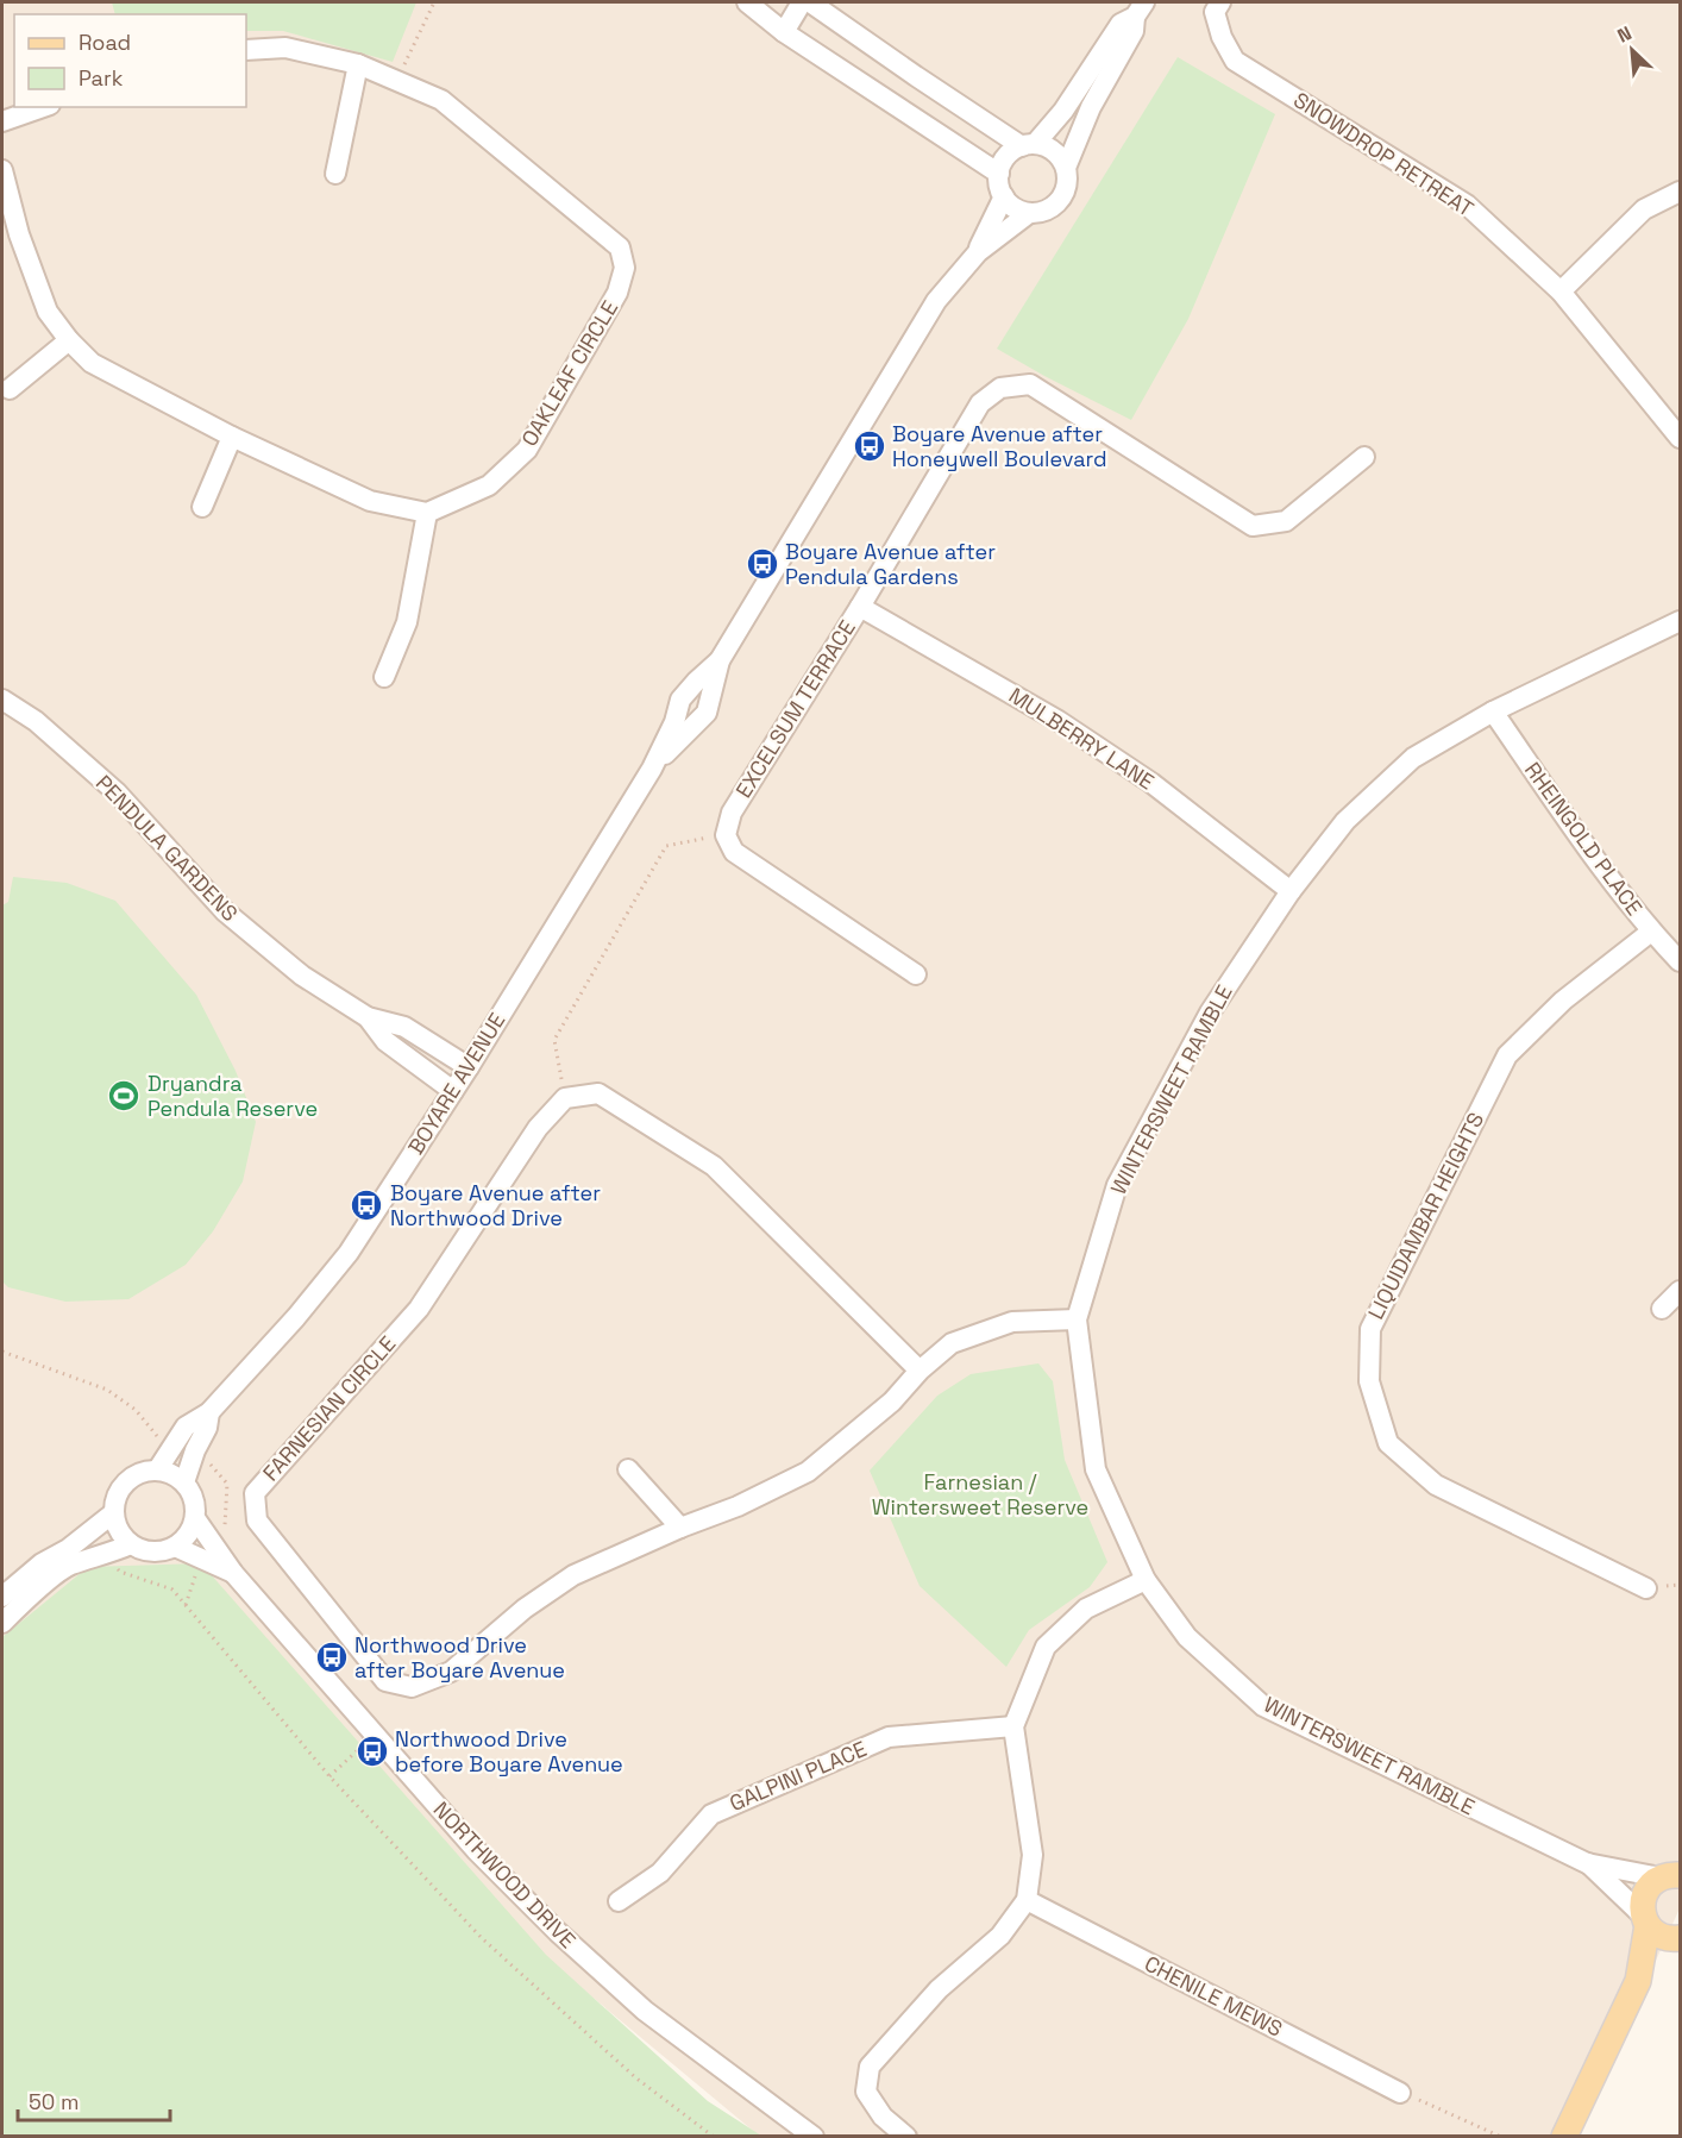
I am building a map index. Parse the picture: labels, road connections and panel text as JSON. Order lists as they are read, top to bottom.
{
  "streets": {
    "street": [
      "SNOWDROP RETREAT",
      "OAKLEAF CIRCLE",
      "EXCELSUM TERRACE",
      "MULBERRY LANE",
      "RHEINGOLD PLACE",
      "PENDULA GARDENS",
      "BOYARE AVENUE",
      "WINTERSWEET RAMBLE",
      "LIQUIDAMBAR HEIGHTS",
      "FARNESIAN CIRCLE",
      "GALPINI PLACE",
      "NORTHWOOD DRIVE",
      "CHENILE MEWS"
    ]
  },
  "crossings": [
    ["EXCELSUM TERRACE", "MULBERRY LANE"],
    ["MULBERRY LANE", "WINTERSWEET RAMBLE"],
    ["RHEINGOLD PLACE", "WINTERSWEET RAMBLE"],
    ["RHEINGOLD PLACE", "LIQUIDAMBAR HEIGHTS"],
    ["PENDULA GARDENS", "BOYARE AVENUE"],
    ["BOYARE AVENUE", "NORTHWOOD DRIVE"],
    ["WINTERSWEET RAMBLE", "FARNESIAN CIRCLE"]
  ],
  "parks": ["Farnesian / Wintersweet Reserve"],
  "places": {
    "bus stop": [
      "Boyare Avenue after Honeywell Boulevard",
      "Boyare Avenue after Pendula Gardens",
      "Boyare Avenue after Northwood Drive",
      "Northwood Drive after Boyare Avenue",
      "Northwood Drive before Boyare Avenue"
    ],
    "sports": ["Dryandra Pendula Reserve"]
  },
  "legend": ["Road", "Park"],
  "scale_bar": "50 m",
  "north": "top left"
}
